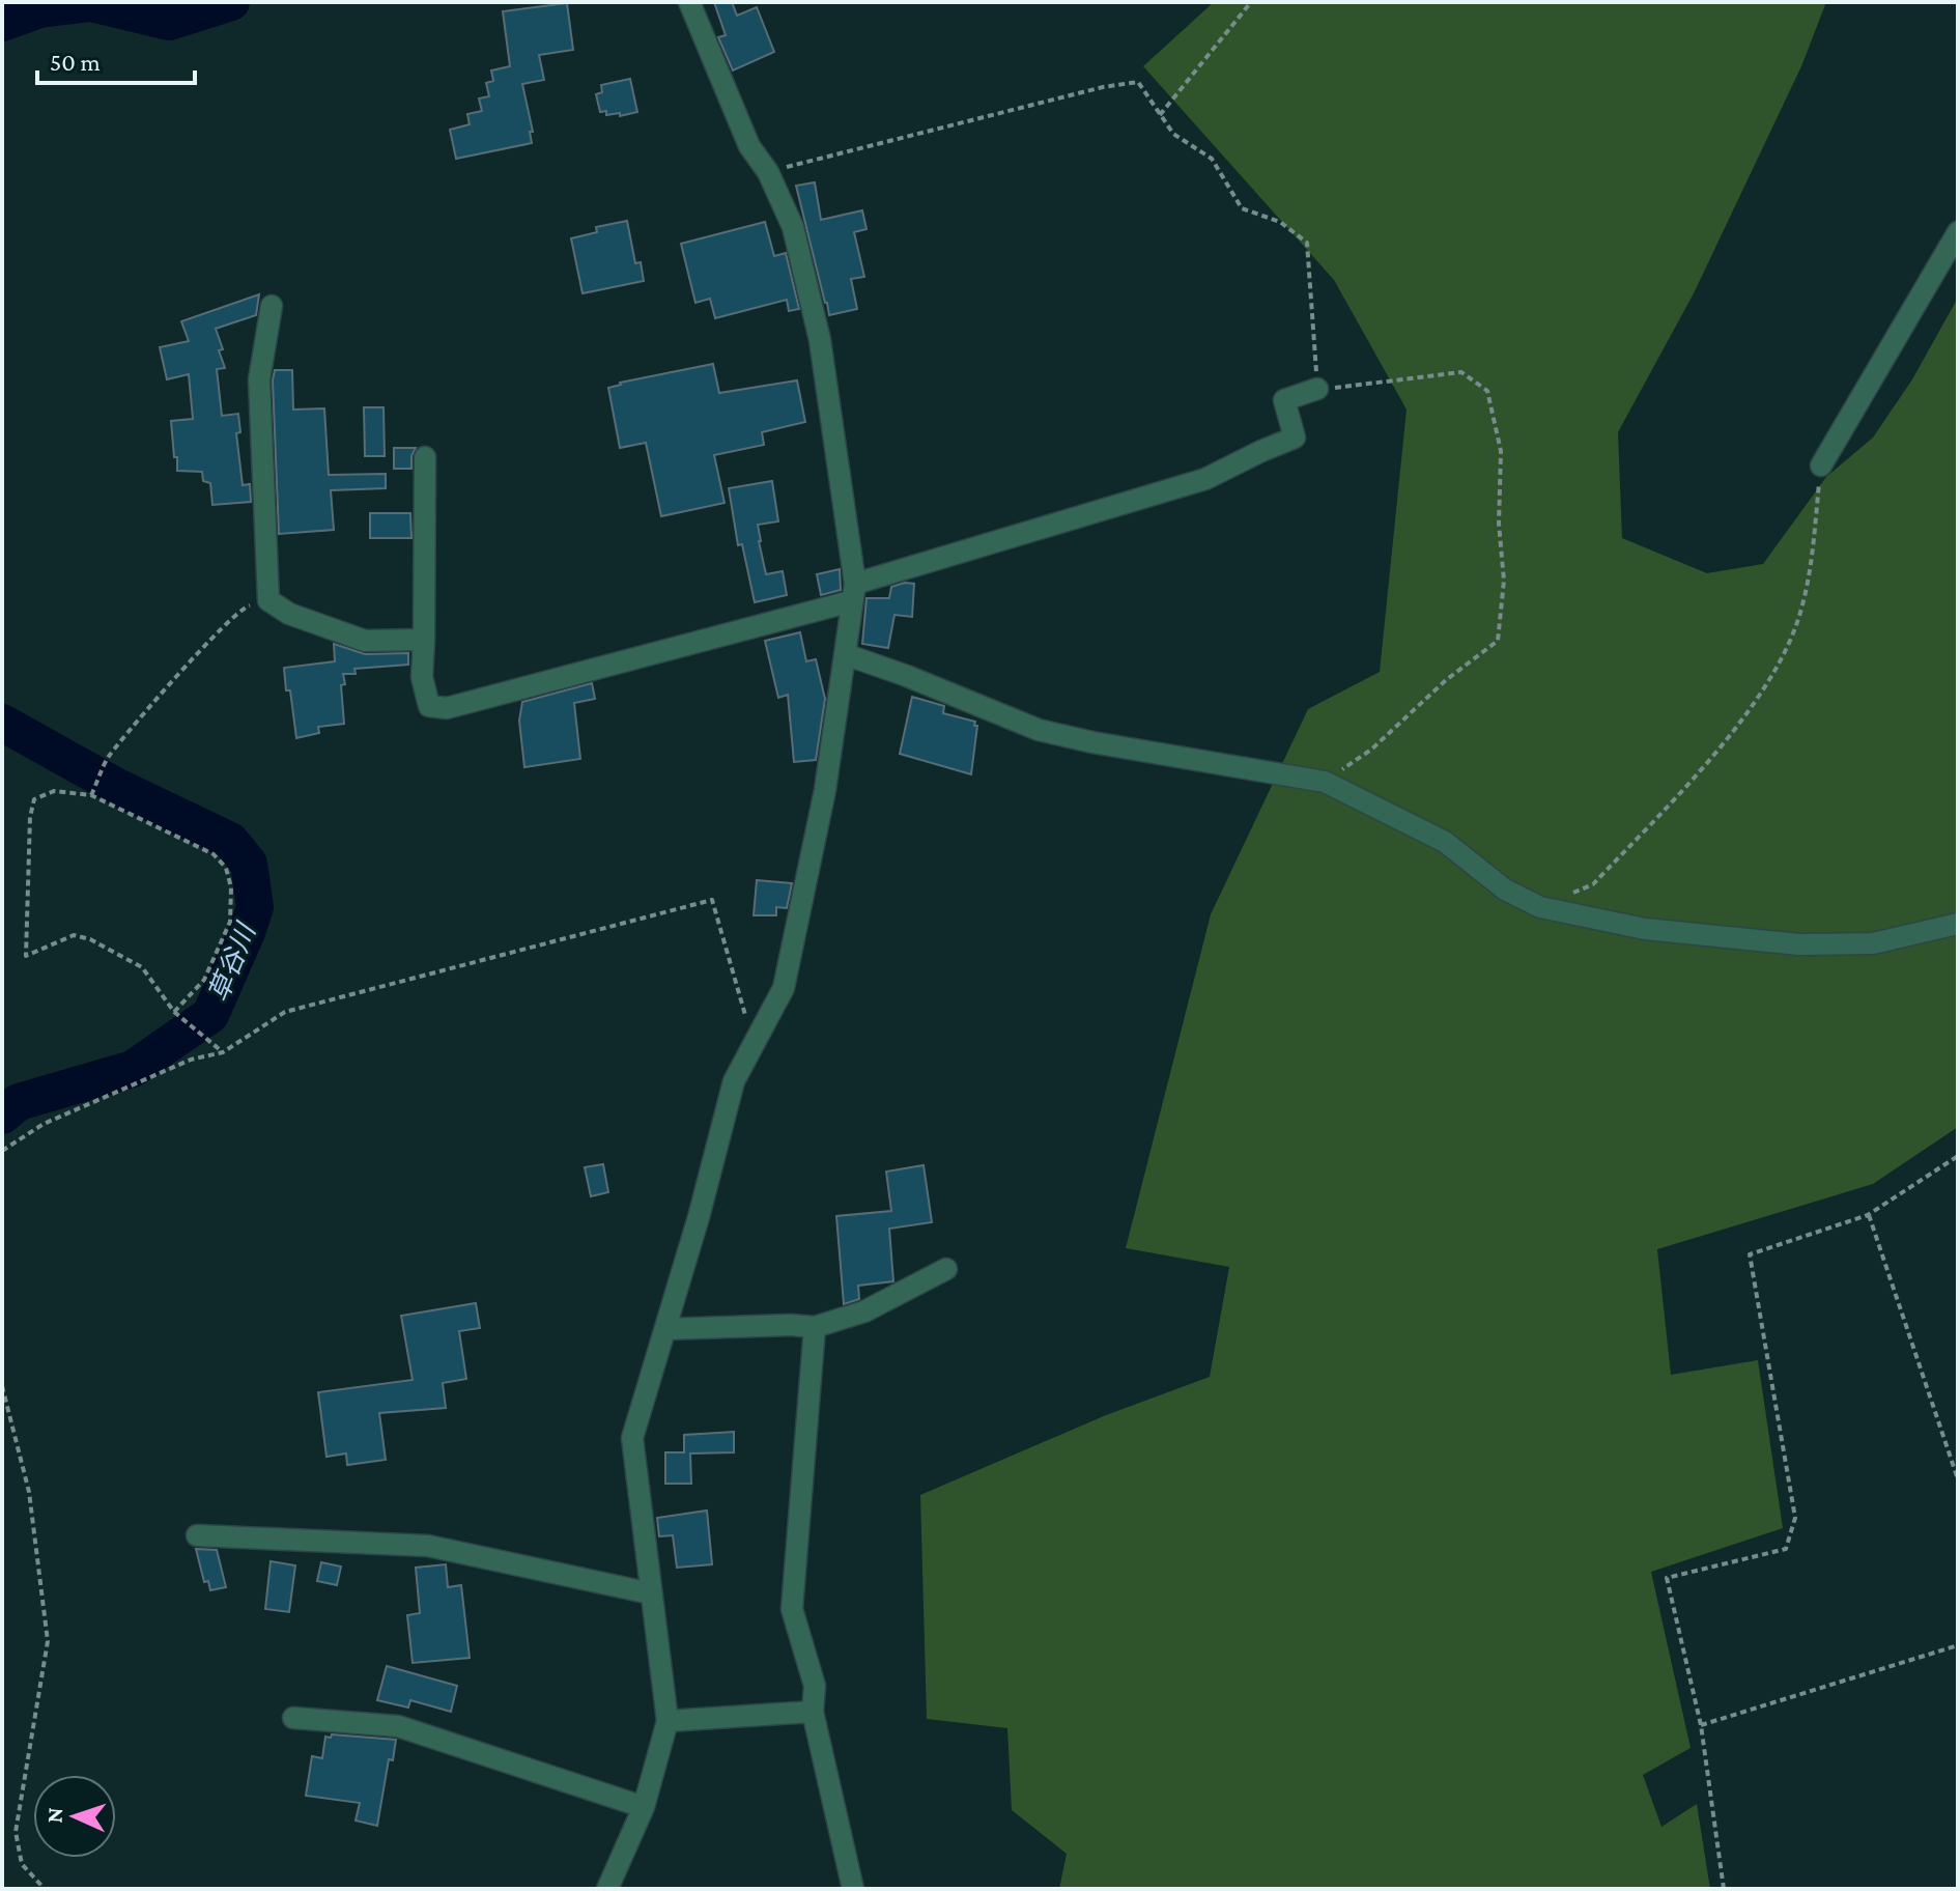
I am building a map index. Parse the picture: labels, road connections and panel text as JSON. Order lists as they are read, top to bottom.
{
  "water": ["草谷川"],
  "scale_bar": "50 m",
  "north": "left"
}
